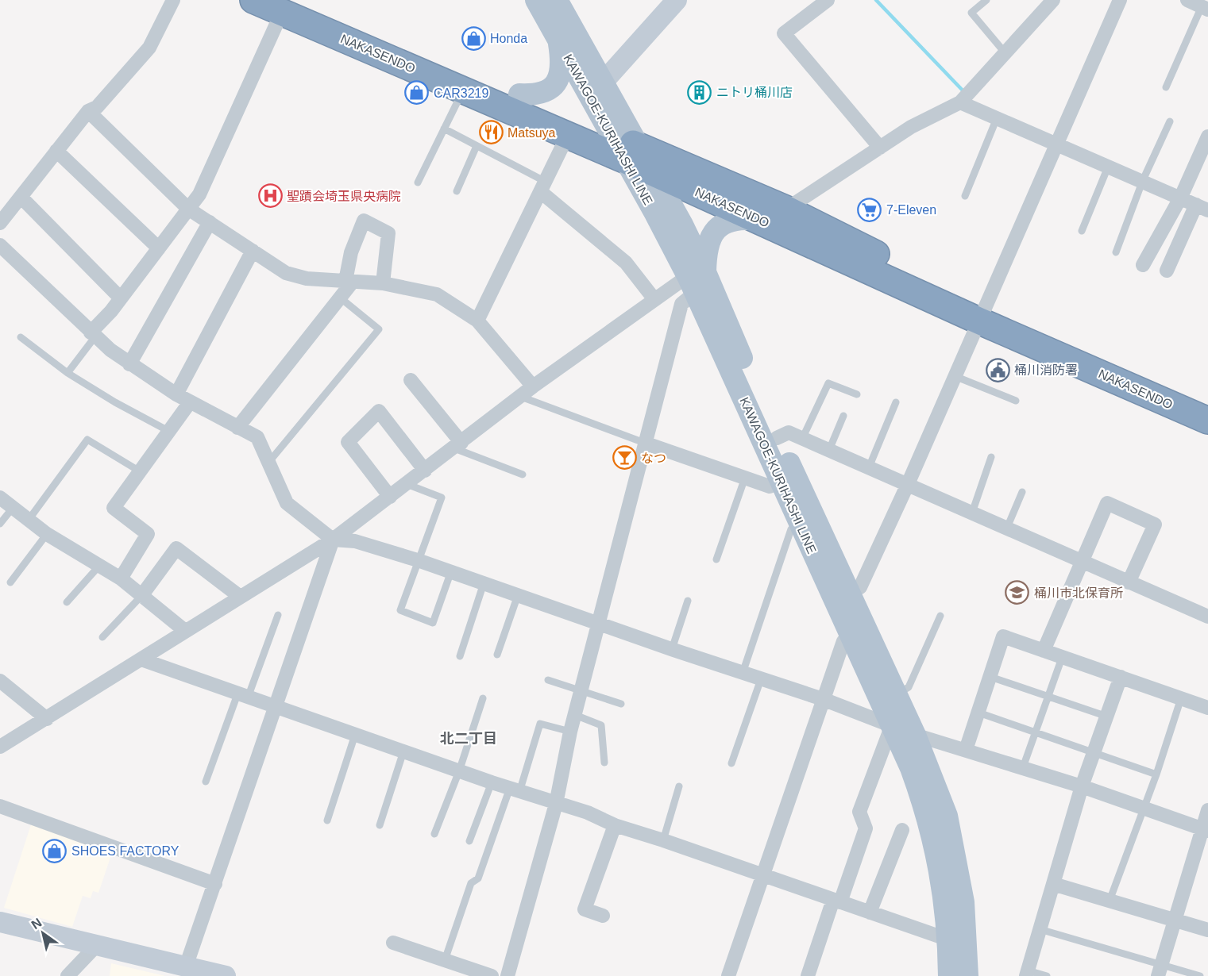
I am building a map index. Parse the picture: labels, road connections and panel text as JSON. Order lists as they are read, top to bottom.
{
  "streets": {
    "highway": ["NAKASENDO"],
    "main road": ["KAWAGOE-KURIHASHI LINE"]
  },
  "crossings": [
    ["NAKASENDO", "KAWAGOE-KURIHASHI LINE"]
  ],
  "districts": ["北二丁目"],
  "places": {
    "shop": ["Honda", "CAR3219", "SHOES FACTORY"],
    "building": ["ニトリ桶川店"],
    "restaurant": ["Matsuya"],
    "hospital": ["聖蹟会埼玉県央病院"],
    "supermarket": ["7-Eleven"],
    "public building": ["桶川消防署"],
    "bar": ["なつ"],
    "school or university": ["桶川市北保育所"]
  },
  "north": "top left"
}
